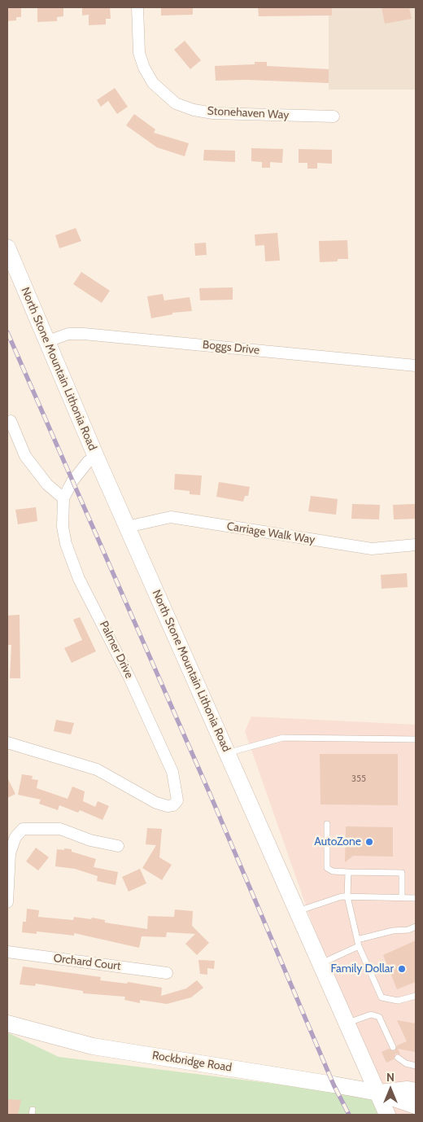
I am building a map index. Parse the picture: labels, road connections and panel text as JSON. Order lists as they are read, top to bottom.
{
  "streets": {
    "main road": ["North Stone Mountain Lithonia Road", "Rockbridge Road"],
    "street": [
      "Stonehaven Way",
      "Boggs Drive",
      "Carriage Walk Way",
      "Palmer Drive",
      "Orchard Court"
    ]
  },
  "crossings": [
    ["Boggs Drive", "North Stone Mountain Lithonia Road"],
    ["North Stone Mountain Lithonia Road", "Carriage Walk Way"],
    ["North Stone Mountain Lithonia Road", "Palmer Drive"],
    ["North Stone Mountain Lithonia Road", "Rockbridge Road"]
  ],
  "places": ["AutoZone", "Family Dollar"],
  "house_numbers": ["355"],
  "north": "top"
}
